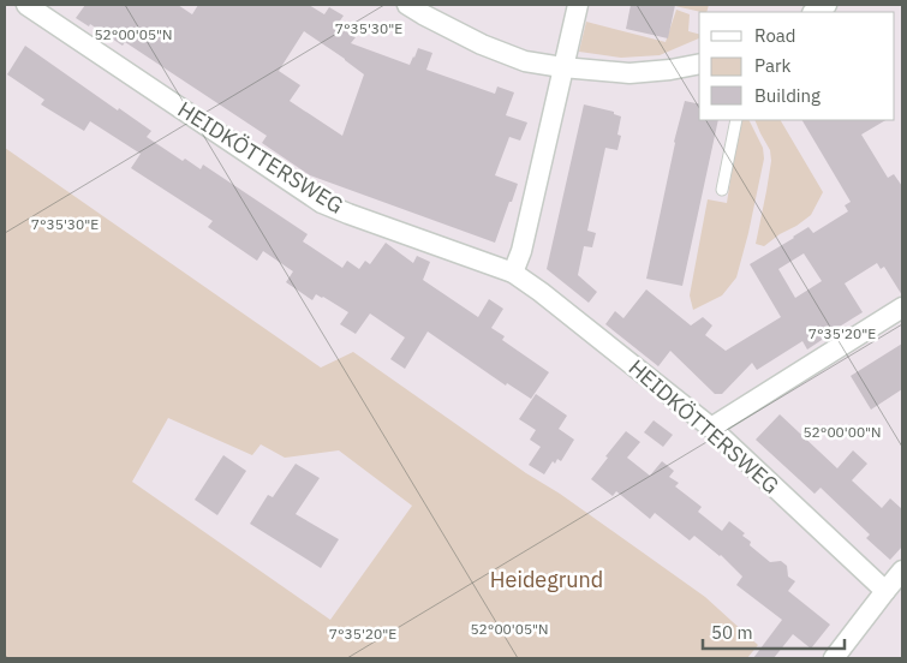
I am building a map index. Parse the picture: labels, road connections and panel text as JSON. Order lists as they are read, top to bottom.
{
  "streets": {
    "street": ["HEIDKÖTTERSWEG"]
  },
  "parks": ["Heidegrund"],
  "legend": ["Road", "Park", "Building"],
  "scale_bar": "50 m",
  "coordinates": [
    "7°35'30\"E",
    "52°00'05\"N",
    "7°35'20\"E",
    "52°00'00\"N"
  ]
}
